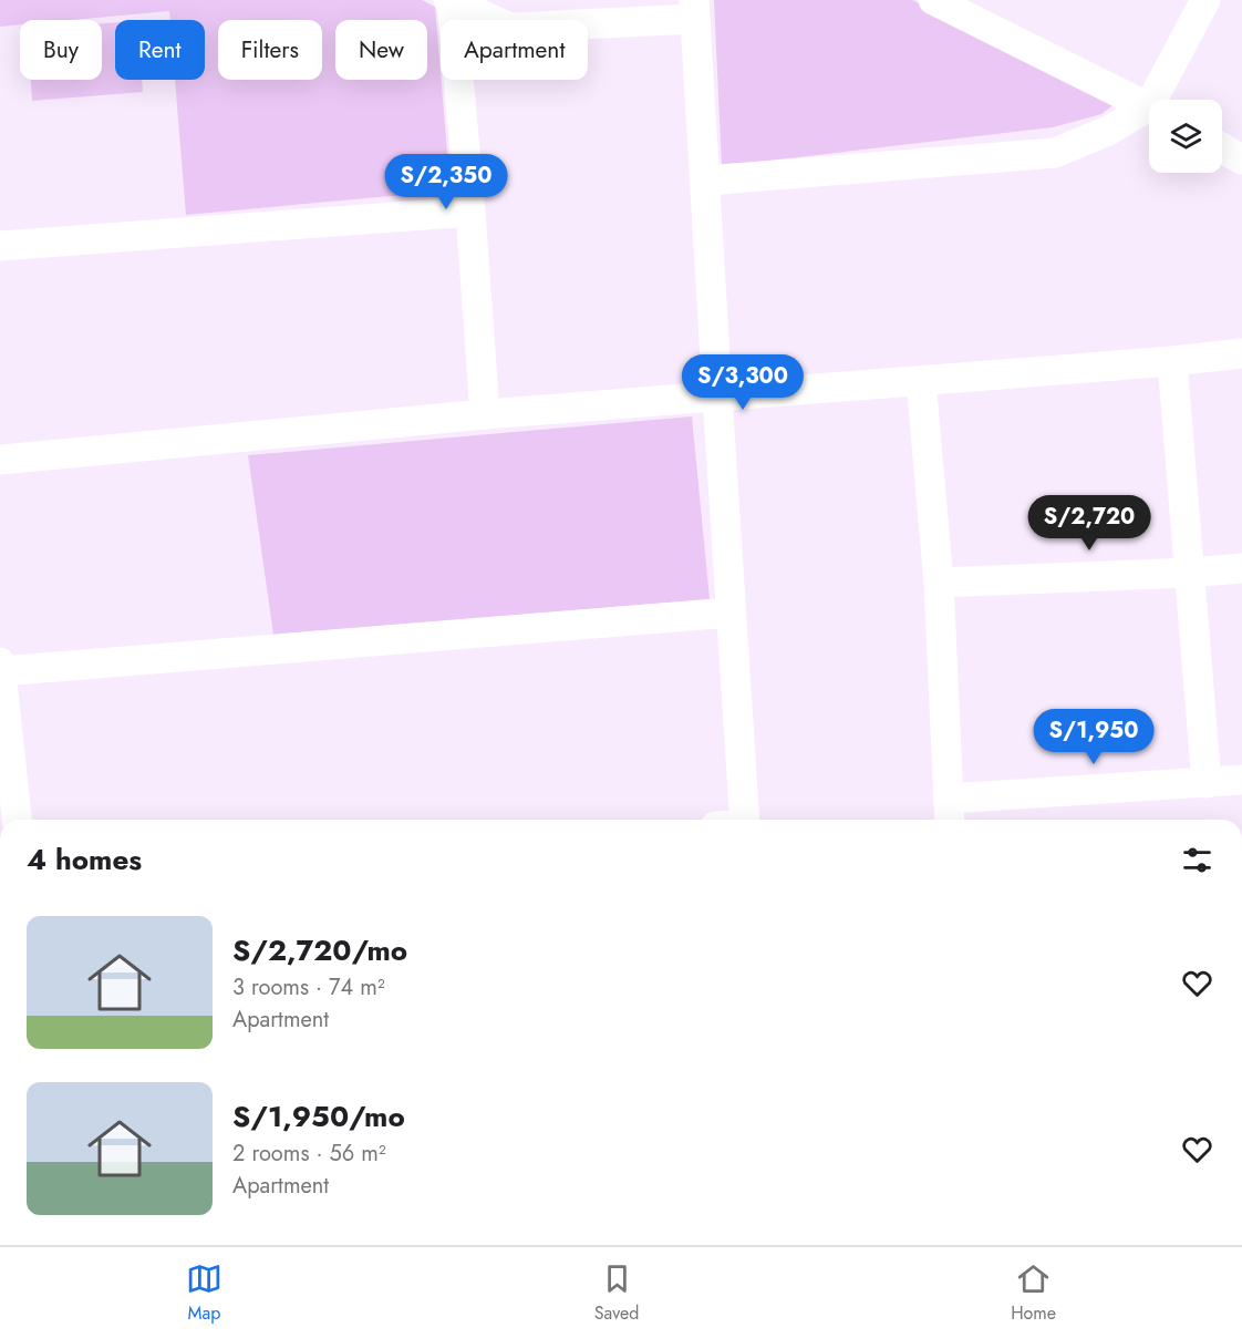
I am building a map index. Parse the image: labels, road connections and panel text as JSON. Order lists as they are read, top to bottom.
{
  "page": {
    "chip": [
      "Buy",
      "Rent",
      "Filters",
      "New",
      "Apartment"
    ],
    "price": [
      "S/2,350",
      "S/3,300",
      "S/2,720",
      "S/1,950"
    ],
    "heading": "4 homes",
    "list": [
      {
        "name": "S/2,720/mo",
        "note": "3 rooms · 74 m² · Apartment"
      },
      {
        "name": "S/1,950/mo",
        "note": "2 rooms · 56 m² · Apartment"
      }
    ],
    "tabs": ["Map", "Saved", "Home"]
  }
}
